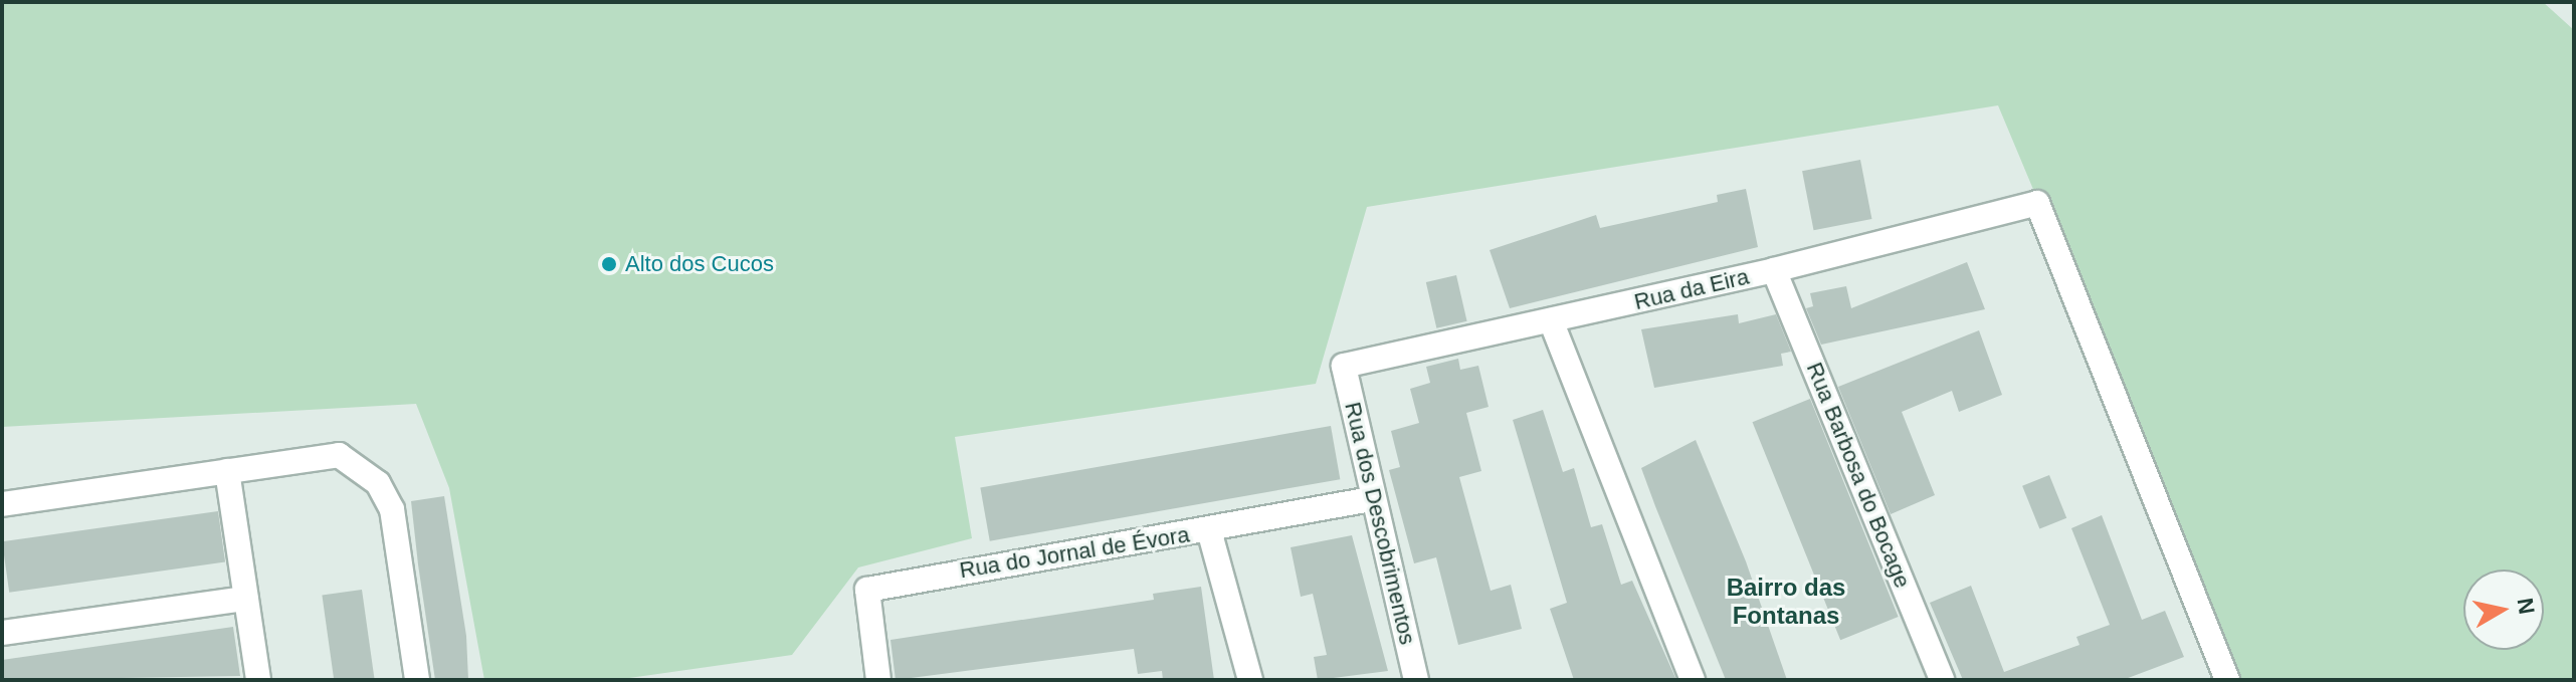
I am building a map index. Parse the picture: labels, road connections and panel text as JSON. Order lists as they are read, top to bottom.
{
  "streets": {
    "street": [
      "Rua da Eira",
      "Rua Barbosa do Bocage",
      "Rua dos Descobrimentos",
      "Rua do Jornal de Évora"
    ]
  },
  "crossings": [
    ["Rua da Eira", "Rua Barbosa do Bocage"],
    ["Rua da Eira", "Rua dos Descobrimentos"],
    ["Rua dos Descobrimentos", "Rua do Jornal de Évora"]
  ],
  "districts": ["Bairro das Fontanas"],
  "places": ["Alto dos Cucos"],
  "north": "right"
}
